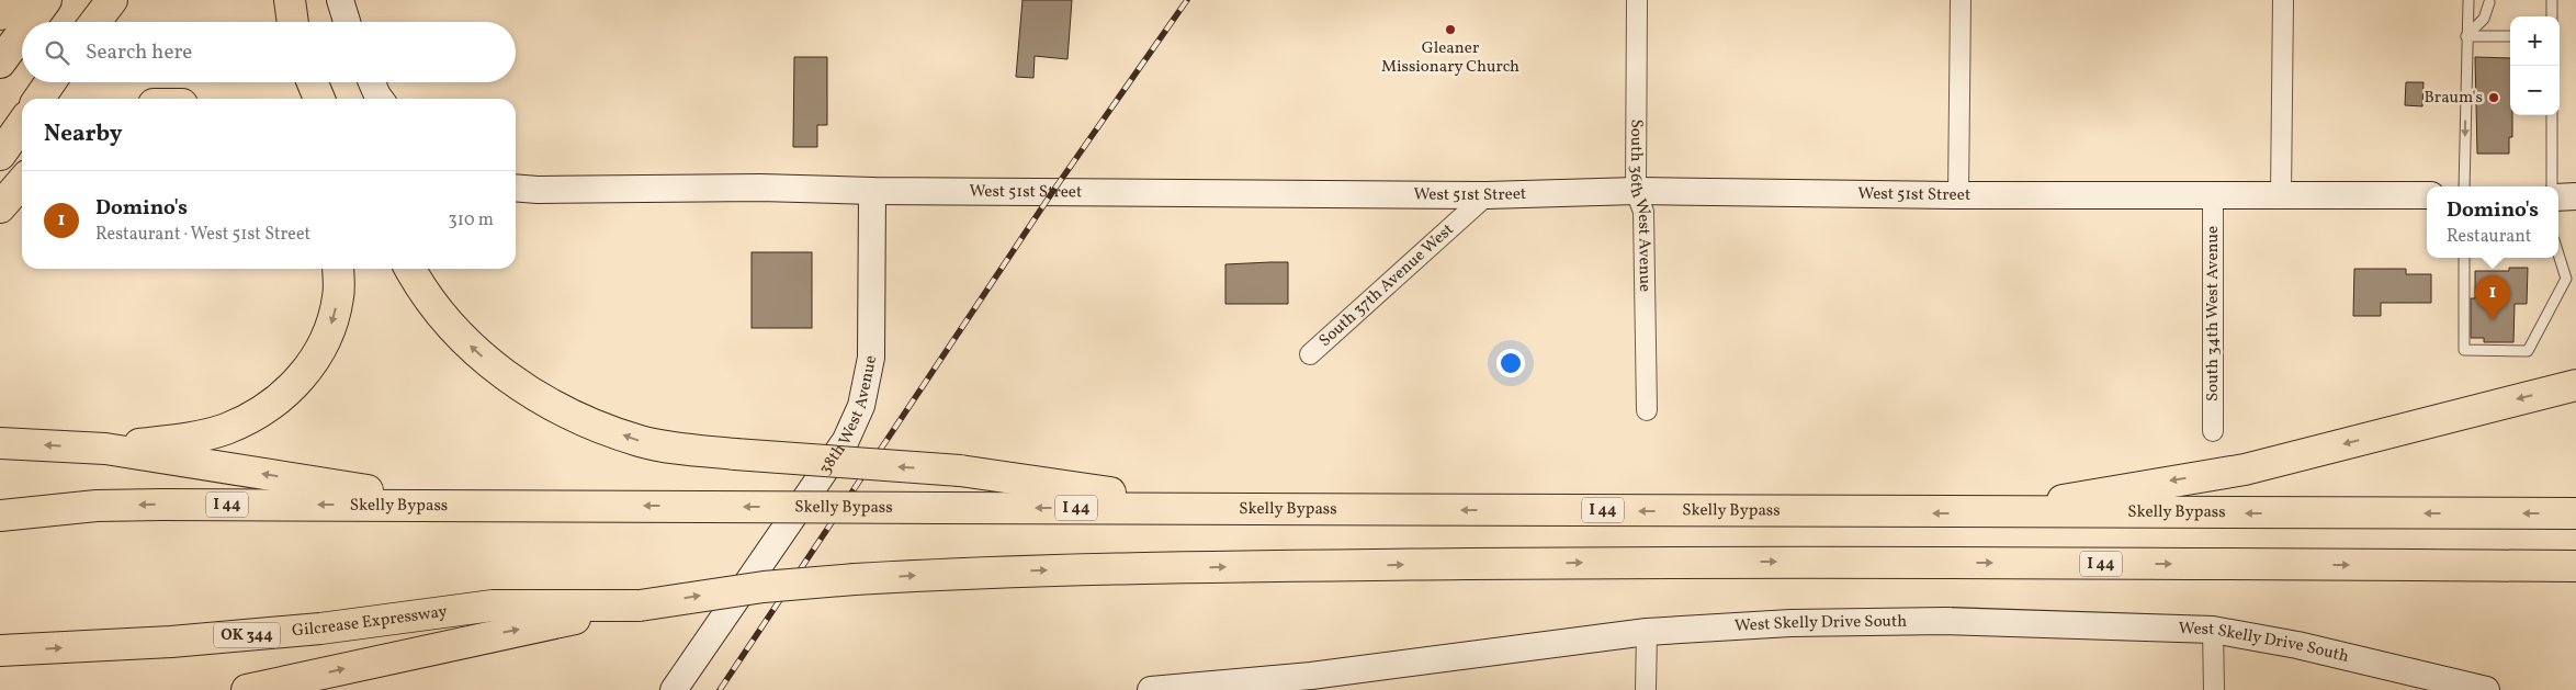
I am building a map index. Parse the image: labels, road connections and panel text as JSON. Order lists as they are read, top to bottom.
{
  "streets": {
    "highway": [
      "I 44",
      "Skelly Bypass",
      "Gilcrease Expressway",
      "OK 344"
    ],
    "street": [
      "West 51st Street",
      "South 36th West Avenue",
      "South 37th Avenue West",
      "South 34th West Avenue",
      "38th West Avenue",
      "West Skelly Drive South"
    ]
  },
  "crossings": [
    ["West 51st Street", "South 36th West Avenue"],
    ["West 51st Street", "South 37th Avenue West"],
    ["West 51st Street", "South 34th West Avenue"],
    ["West 51st Street", "38th West Avenue"],
    ["I 44", "Gilcrease Expressway"]
  ],
  "places": ["Gleaner Missionary Church", "Braum's"],
  "page": {
    "map_buttons": ["+", "−"],
    "search": "Search here",
    "heading": "Nearby",
    "list": [
      {
        "mark": "1",
        "name": "Domino's",
        "note": "Restaurant · West 51st Street",
        "value": "310 m"
      }
    ],
    "popup": ["Domino's", "Restaurant"],
    "pins": "1"
  }
}
